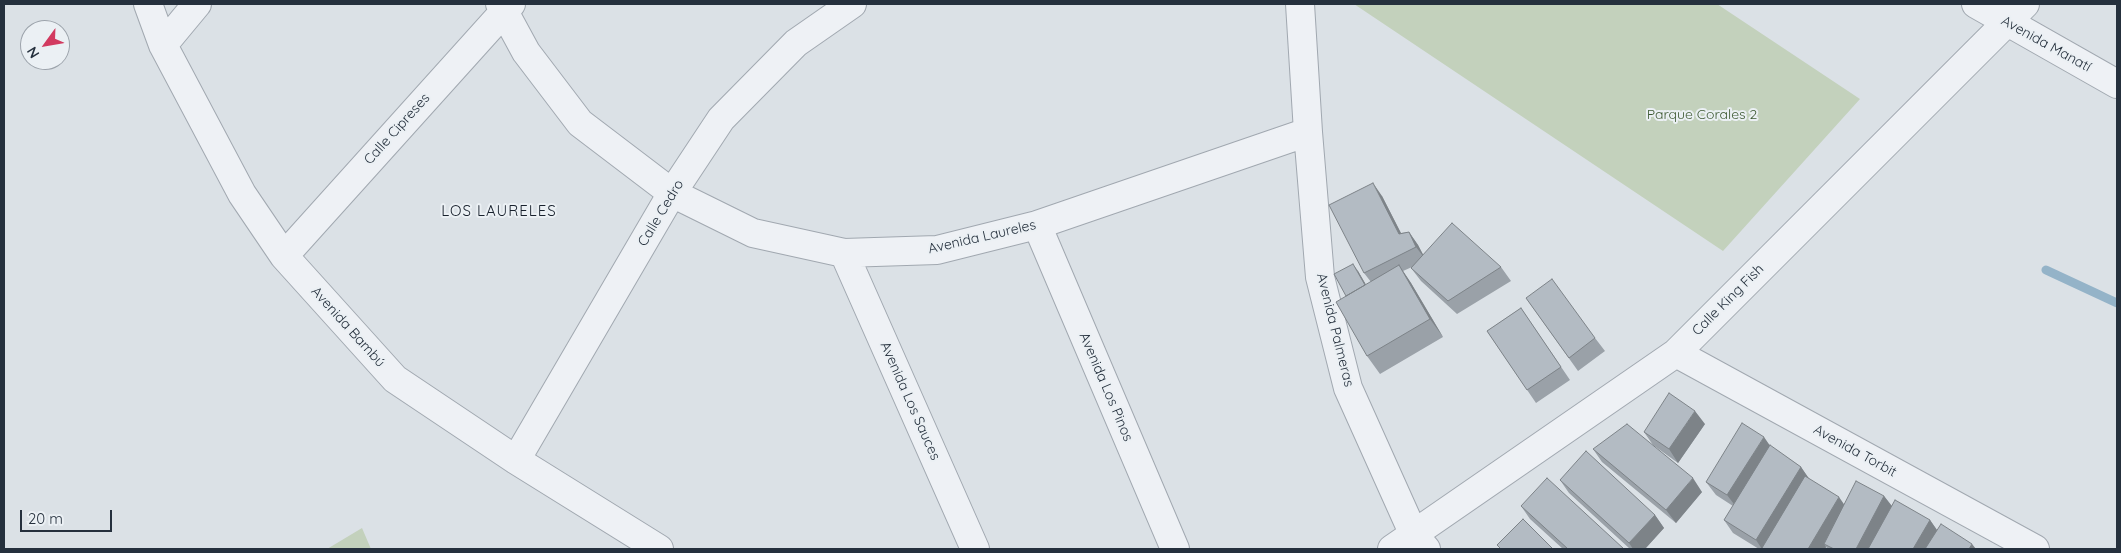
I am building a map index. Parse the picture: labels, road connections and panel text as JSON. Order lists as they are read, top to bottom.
{
  "streets": {
    "street": [
      "Avenida Manatí",
      "Calle Cipreses",
      "Calle Cedro",
      "Avenida Laureles",
      "Calle King Fish",
      "Avenida Bambú",
      "Avenida Palmeras",
      "Avenida Los Pinos",
      "Avenida Los Sauces",
      "Avenida Torbit"
    ]
  },
  "crossings": [
    ["Avenida Manatí", "Calle King Fish"],
    ["Calle Cipreses", "Avenida Laureles"],
    ["Calle Cipreses", "Avenida Bambú"],
    ["Calle Cedro", "Avenida Laureles"],
    ["Calle Cedro", "Avenida Bambú"],
    ["Avenida Laureles", "Avenida Palmeras"],
    ["Avenida Laureles", "Avenida Los Pinos"],
    ["Avenida Laureles", "Avenida Los Sauces"],
    ["Calle King Fish", "Avenida Palmeras"],
    ["Calle King Fish", "Avenida Torbit"]
  ],
  "districts": ["LOS LAURELES"],
  "parks": ["Parque Corales 2"],
  "scale_bar": "20 m",
  "north": "bottom left"
}
